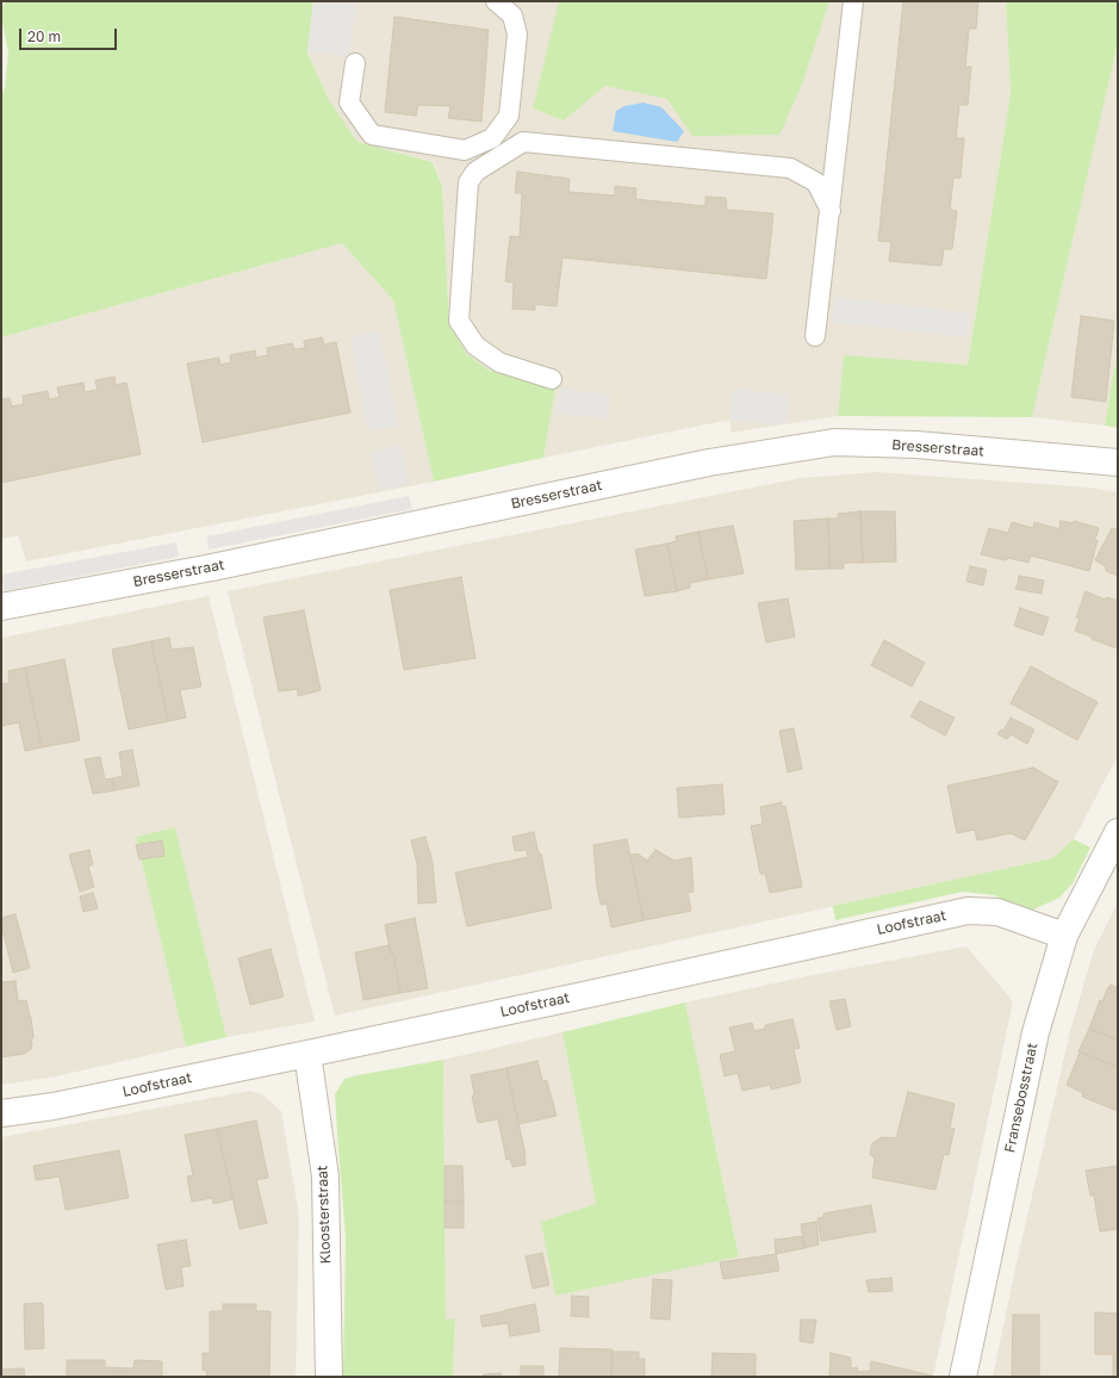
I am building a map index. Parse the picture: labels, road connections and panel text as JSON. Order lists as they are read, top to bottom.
{
  "streets": {
    "street": [
      "Bresserstraat",
      "Loofstraat",
      "Fransebosstraat",
      "Kloosterstraat"
    ]
  },
  "crossings": [
    ["Loofstraat", "Fransebosstraat"],
    ["Loofstraat", "Kloosterstraat"]
  ],
  "scale_bar": "20 m"
}
